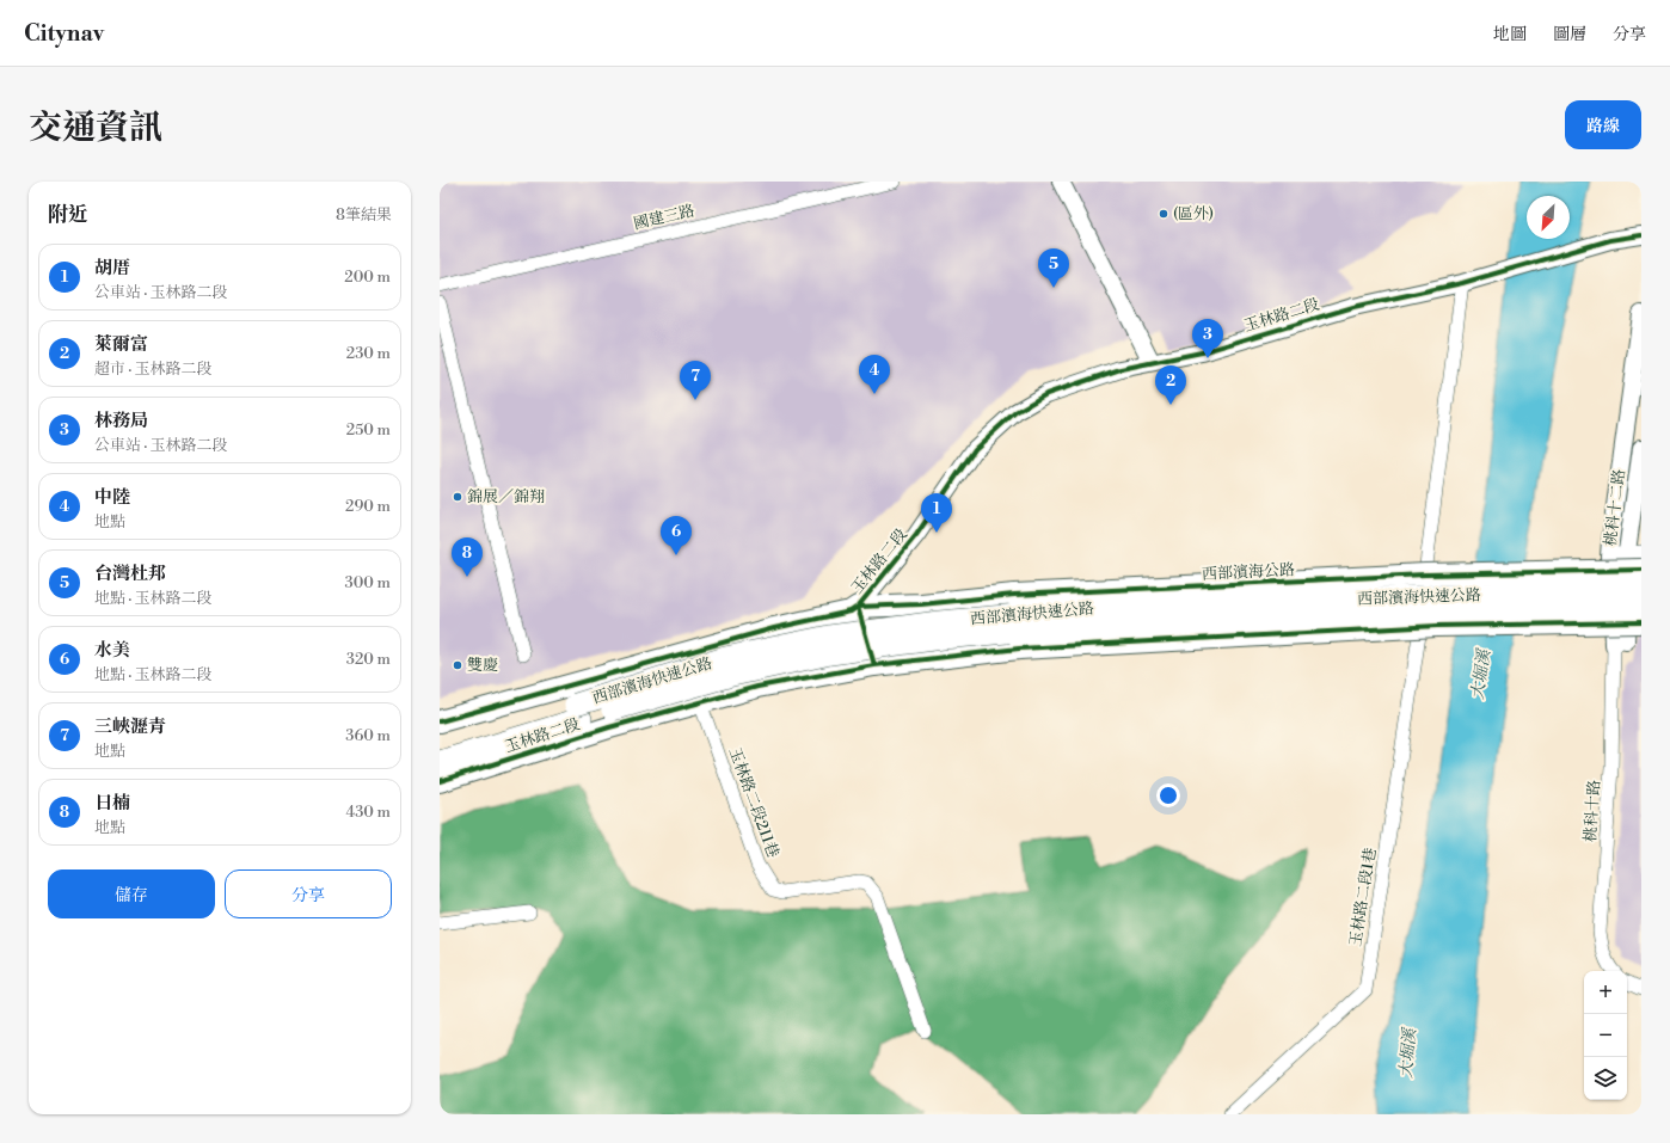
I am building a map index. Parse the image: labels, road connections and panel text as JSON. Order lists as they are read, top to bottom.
{
  "streets": {
    "highway": ["西部濱海快速公路"],
    "main road": ["玉林路二段", "西部濱海公路"],
    "street": [
      "國建三路",
      "桃科十二路",
      "玉林路二段211巷",
      "桃科十路",
      "玉林路二段1巷"
    ]
  },
  "crossings": [
    ["玉林路二段", "西部濱海公路"],
    ["玉林路二段", "玉林路二段211巷"],
    ["桃科十二路", "桃科十路"]
  ],
  "water": ["大堀溪"],
  "places": ["(區外)", "錦展／錦翔", "雙慶"],
  "north": "bottom left",
  "page": {
    "header": "Citynav",
    "nav": ["地圖", "圖層", "分享"],
    "title": "交通資訊",
    "buttons": [
      "路線",
      ["儲存", "分享"]
    ],
    "heading": ["附近", "8筆結果"],
    "list": [
      {
        "mark": "1",
        "name": "胡厝",
        "note": "公車站 · 玉林路二段",
        "value": "200 m"
      },
      {
        "mark": "2",
        "name": "萊爾富",
        "note": "超市 · 玉林路二段",
        "value": "230 m"
      },
      {
        "mark": "3",
        "name": "林務局",
        "note": "公車站 · 玉林路二段",
        "value": "250 m"
      },
      {
        "mark": "4",
        "name": "中陸",
        "note": "地點",
        "value": "290 m"
      },
      {
        "mark": "5",
        "name": "台灣杜邦",
        "note": "地點 · 玉林路二段",
        "value": "300 m"
      },
      {
        "mark": "6",
        "name": "水美",
        "note": "地點 · 玉林路二段",
        "value": "320 m"
      },
      {
        "mark": "7",
        "name": "三峽瀝青",
        "note": "地點",
        "value": "360 m"
      },
      {
        "mark": "8",
        "name": "日楠",
        "note": "地點",
        "value": "430 m"
      }
    ],
    "pins": [
      "5",
      "3",
      "4",
      "7",
      "2",
      "1",
      "6",
      "8"
    ],
    "map_buttons": ["+", "−"]
  }
}
